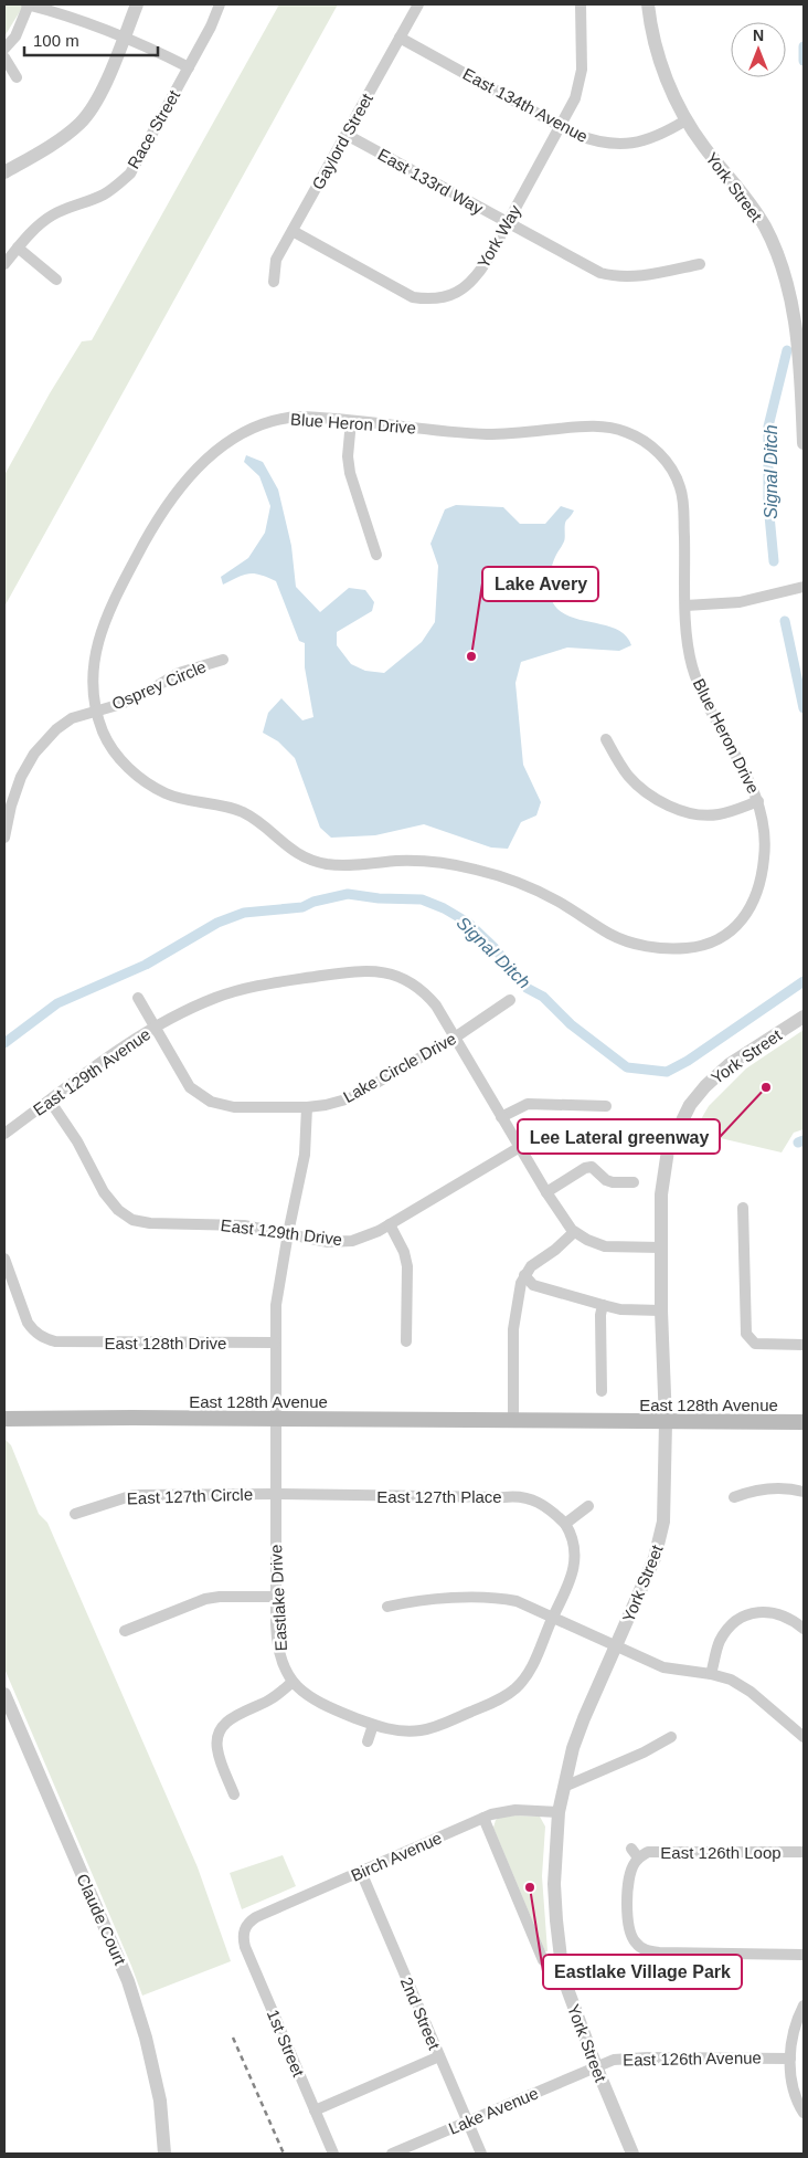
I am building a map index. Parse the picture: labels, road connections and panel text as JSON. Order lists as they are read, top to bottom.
{
  "streets": {
    "main road": ["East 128th Avenue"],
    "street": [
      "East 134th Avenue",
      "Race Street",
      "Gaylord Street",
      "East 133rd Way",
      "York Street",
      "York Way",
      "Blue Heron Drive",
      "Osprey Circle",
      "Lake Circle Drive",
      "East 129th Avenue",
      "East 129th Drive",
      "East 128th Drive",
      "East 127th Circle",
      "East 127th Place",
      "Eastlake Drive",
      "East 126th Loop",
      "Birch Avenue",
      "Claude Court",
      "2nd Street",
      "1st Street",
      "East 126th Avenue",
      "Lake Avenue"
    ]
  },
  "crossings": [
    ["East 134th Avenue", "Gaylord Street"],
    ["East 134th Avenue", "York Street"],
    ["East 134th Avenue", "York Way"],
    ["Gaylord Street", "East 133rd Way"],
    ["Gaylord Street", "York Way"],
    ["East 133rd Way", "York Way"],
    ["York Street", "East 129th Avenue"],
    ["York Street", "East 128th Avenue"],
    ["York Street", "Birch Avenue"],
    ["York Street", "East 126th Avenue"],
    ["York Street", "Lake Avenue"],
    ["Blue Heron Drive", "Osprey Circle"],
    ["Lake Circle Drive", "East 129th Avenue"],
    ["Lake Circle Drive", "Eastlake Drive"],
    ["East 129th Avenue", "East 129th Drive"],
    ["East 129th Drive", "Eastlake Drive"],
    ["East 128th Drive", "Eastlake Drive"],
    ["East 128th Avenue", "Eastlake Drive"],
    ["East 127th Circle", "East 127th Place"],
    ["East 127th Circle", "Eastlake Drive"],
    ["East 127th Place", "Eastlake Drive"],
    ["Birch Avenue", "2nd Street"],
    ["Birch Avenue", "1st Street"],
    ["2nd Street", "Lake Avenue"],
    ["East 126th Avenue", "Lake Avenue"]
  ],
  "water": ["Signal Ditch"],
  "places": ["Lake Avery", "Lee Lateral greenway", "Eastlake Village Park"],
  "scale_bar": "100 m",
  "north": "top"
}
